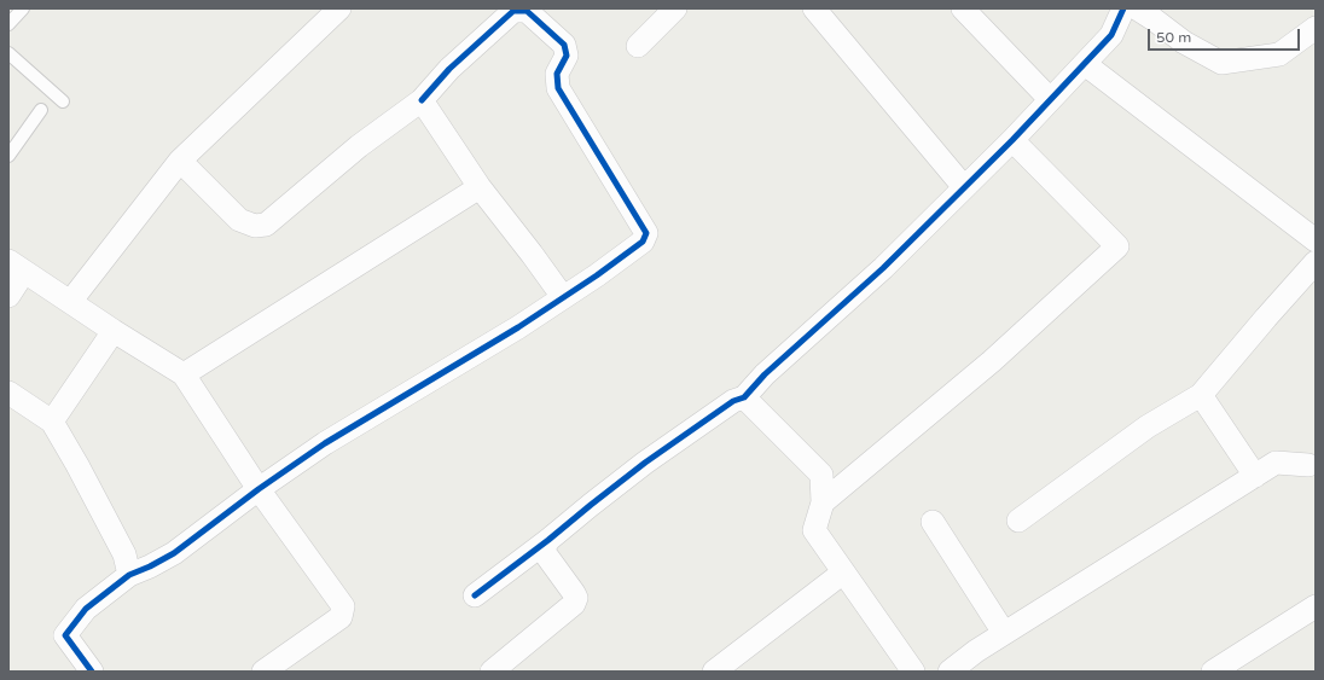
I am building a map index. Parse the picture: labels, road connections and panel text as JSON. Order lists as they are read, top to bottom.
{
  "scale_bar": "50 m"
}
